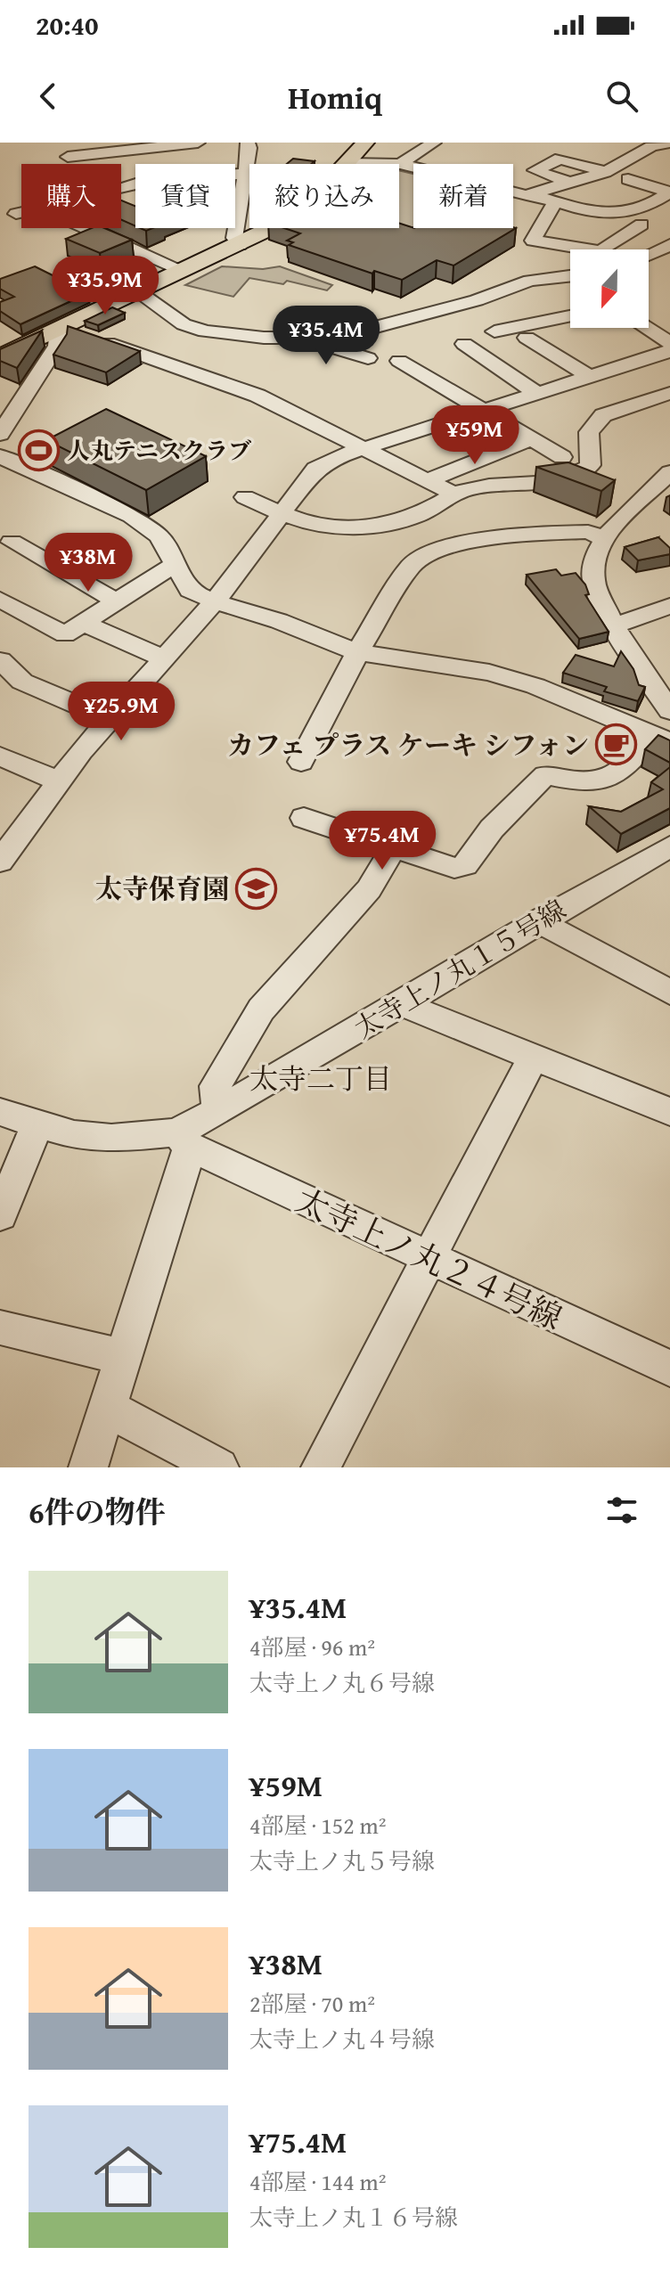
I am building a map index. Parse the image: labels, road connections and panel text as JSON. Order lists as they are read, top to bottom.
{
  "streets": {
    "street": ["太寺上ノ丸１５号線", "太寺上ノ丸２４号線"]
  },
  "crossings": [
    ["太寺上ノ丸１５号線", "太寺上ノ丸２４号線"]
  ],
  "districts": ["太寺二丁目"],
  "places": {
    "sports": ["人丸テニスクラブ"],
    "cafe": ["カフェ プラス ケーキ シフォン"],
    "school or university": ["太寺保育園"]
  },
  "north": "bottom",
  "page": {
    "status": "20:40",
    "header": "Homiq",
    "chip": [
      "購入",
      "賃貸",
      "絞り込み",
      "新着"
    ],
    "price": [
      "¥35.9M",
      "¥35.4M",
      "¥59M",
      "¥38M",
      "¥25.9M",
      "¥75.4M"
    ],
    "heading": "6件の物件",
    "list": [
      {
        "name": "¥35.4M",
        "note": "4部屋 · 96 m² · 太寺上ノ丸６号線"
      },
      {
        "name": "¥59M",
        "note": "4部屋 · 152 m² · 太寺上ノ丸５号線"
      },
      {
        "name": "¥38M",
        "note": "2部屋 · 70 m² · 太寺上ノ丸４号線"
      },
      {
        "name": "¥75.4M",
        "note": "4部屋 · 144 m² · 太寺上ノ丸１６号線"
      }
    ]
  }
}
